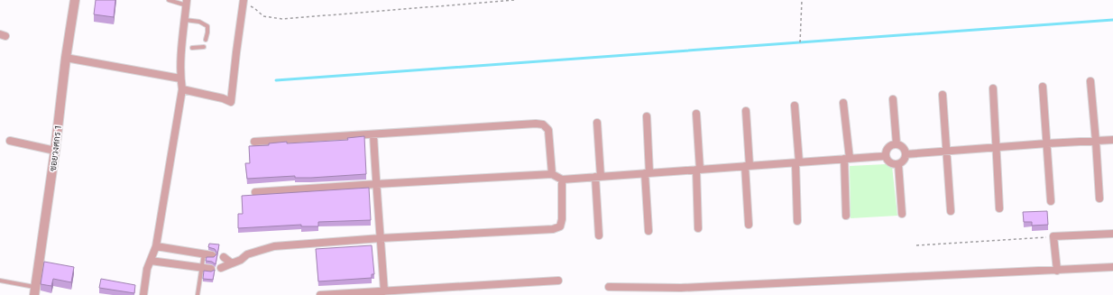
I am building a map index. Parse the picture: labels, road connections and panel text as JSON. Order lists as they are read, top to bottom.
{
  "streets": {
    "street": ["ซอยวงศกร 1"]
  }
}
